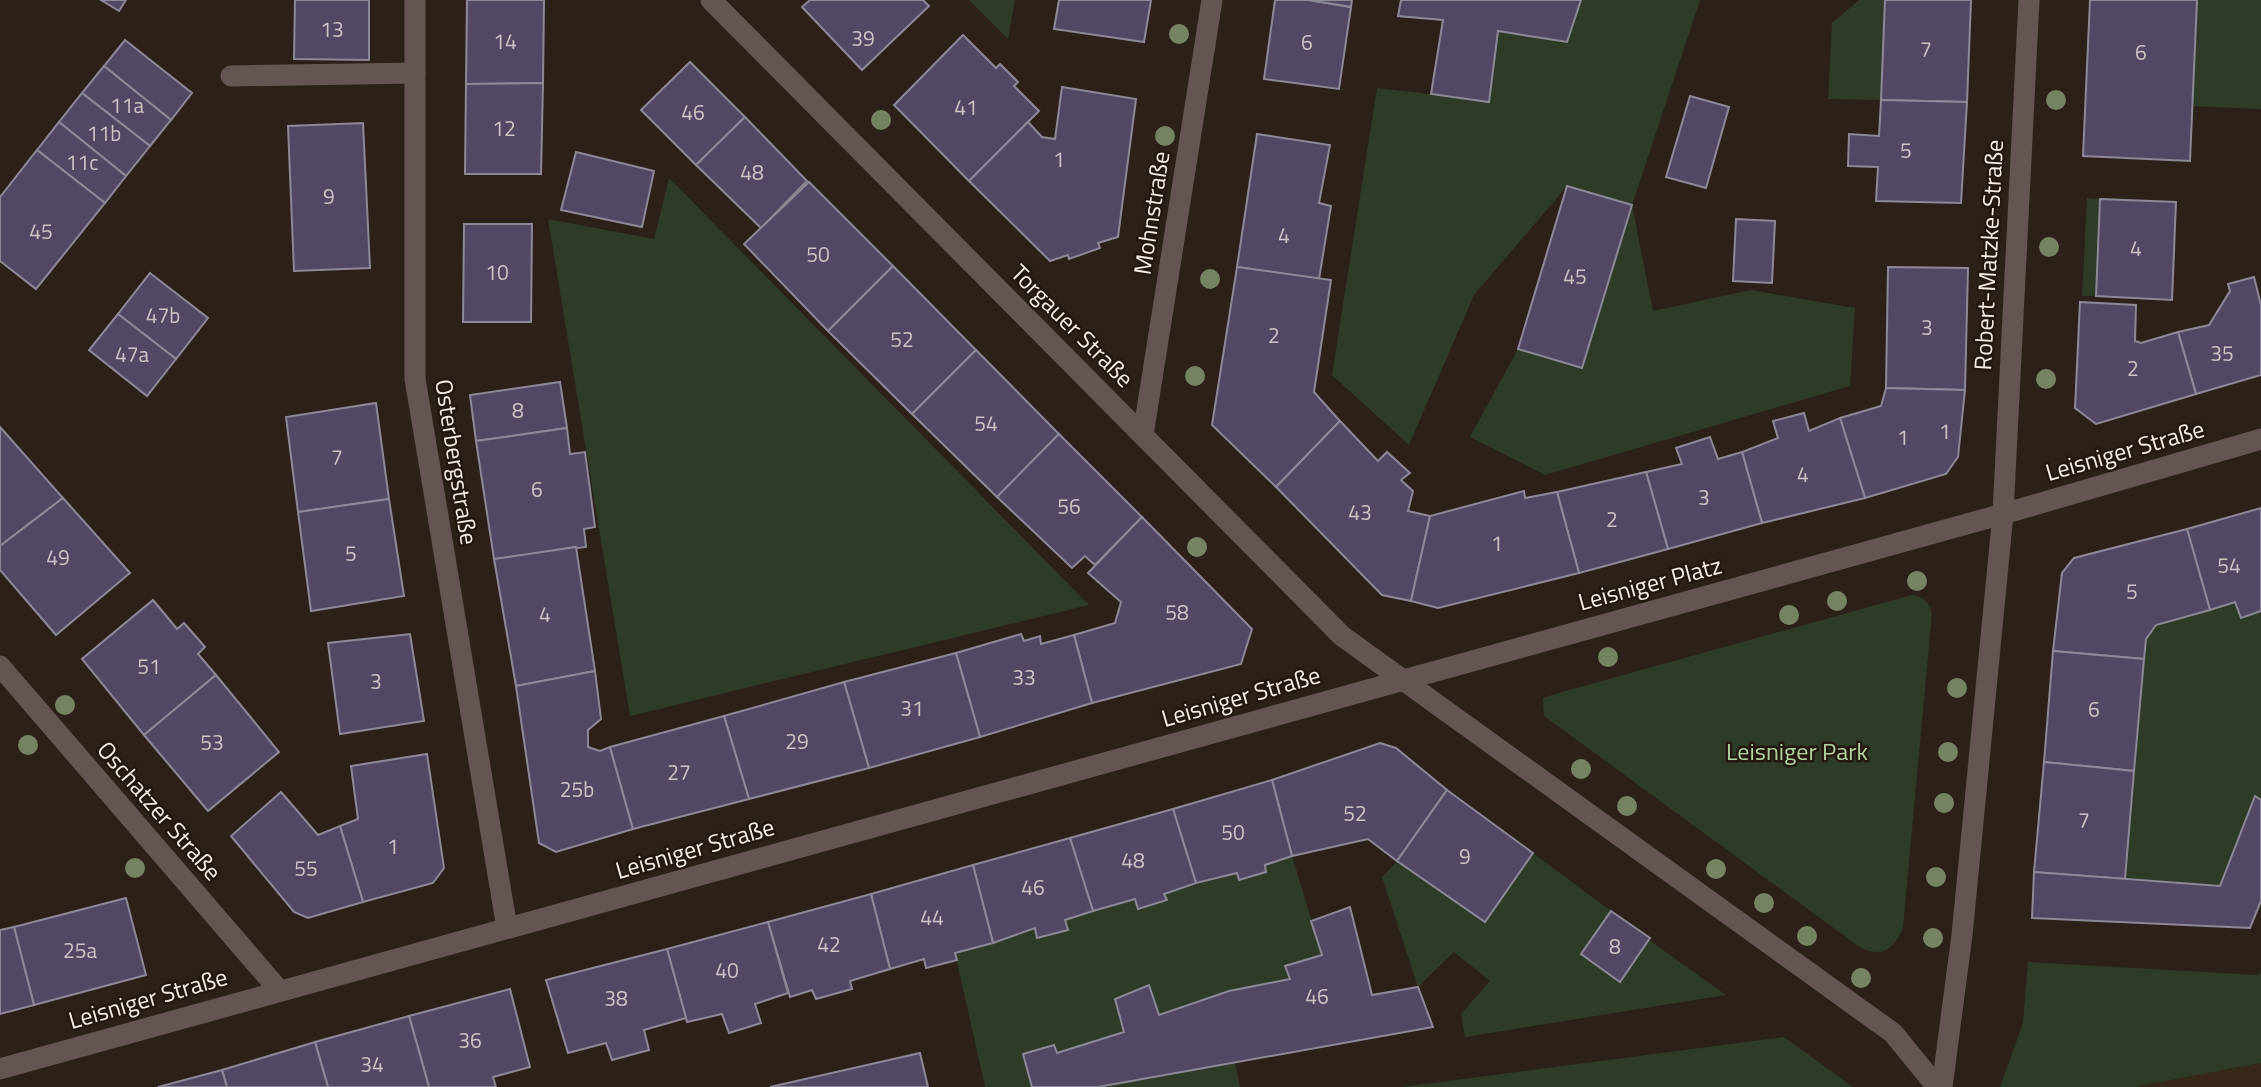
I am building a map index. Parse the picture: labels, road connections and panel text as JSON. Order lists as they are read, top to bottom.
{
  "streets": {
    "street": [
      "Mohnstraße",
      "Robert-Matzke-Straße",
      "Torgauer Straße",
      "Leisniger Straße",
      "Osterbergstraße",
      "Leisniger Platz",
      "Oschatzer Straße"
    ]
  },
  "crossings": [
    ["Mohnstraße", "Torgauer Straße"],
    ["Robert-Matzke-Straße", "Leisniger Straße"],
    ["Robert-Matzke-Straße", "Leisniger Platz"],
    ["Torgauer Straße", "Leisniger Straße"],
    ["Torgauer Straße", "Leisniger Platz"],
    ["Leisniger Straße", "Osterbergstraße"],
    ["Leisniger Straße", "Leisniger Platz"],
    ["Leisniger Straße", "Oschatzer Straße"]
  ],
  "parks": ["Leisniger Park"],
  "house_numbers": [
    "13",
    "39",
    "14",
    "6",
    "7",
    "6",
    "11a",
    "41",
    "46",
    "12",
    "11b",
    "5",
    "1",
    "11c",
    "48",
    "9",
    "45",
    "4",
    "4",
    "50",
    "10",
    "45",
    "47b",
    "3",
    "2",
    "52",
    "35",
    "47a",
    "2",
    "8",
    "54",
    "1",
    "1",
    "7",
    "4",
    "6",
    "3",
    "56",
    "43",
    "2",
    "1",
    "5",
    "49",
    "54",
    "5",
    "58",
    "4",
    "51",
    "33",
    "3",
    "31",
    "6",
    "29",
    "53",
    "27",
    "25b",
    "52",
    "7",
    "50",
    "1",
    "9",
    "48",
    "55",
    "46",
    "44",
    "42",
    "8",
    "25a",
    "40",
    "46",
    "38",
    "36",
    "34"
  ]
}
